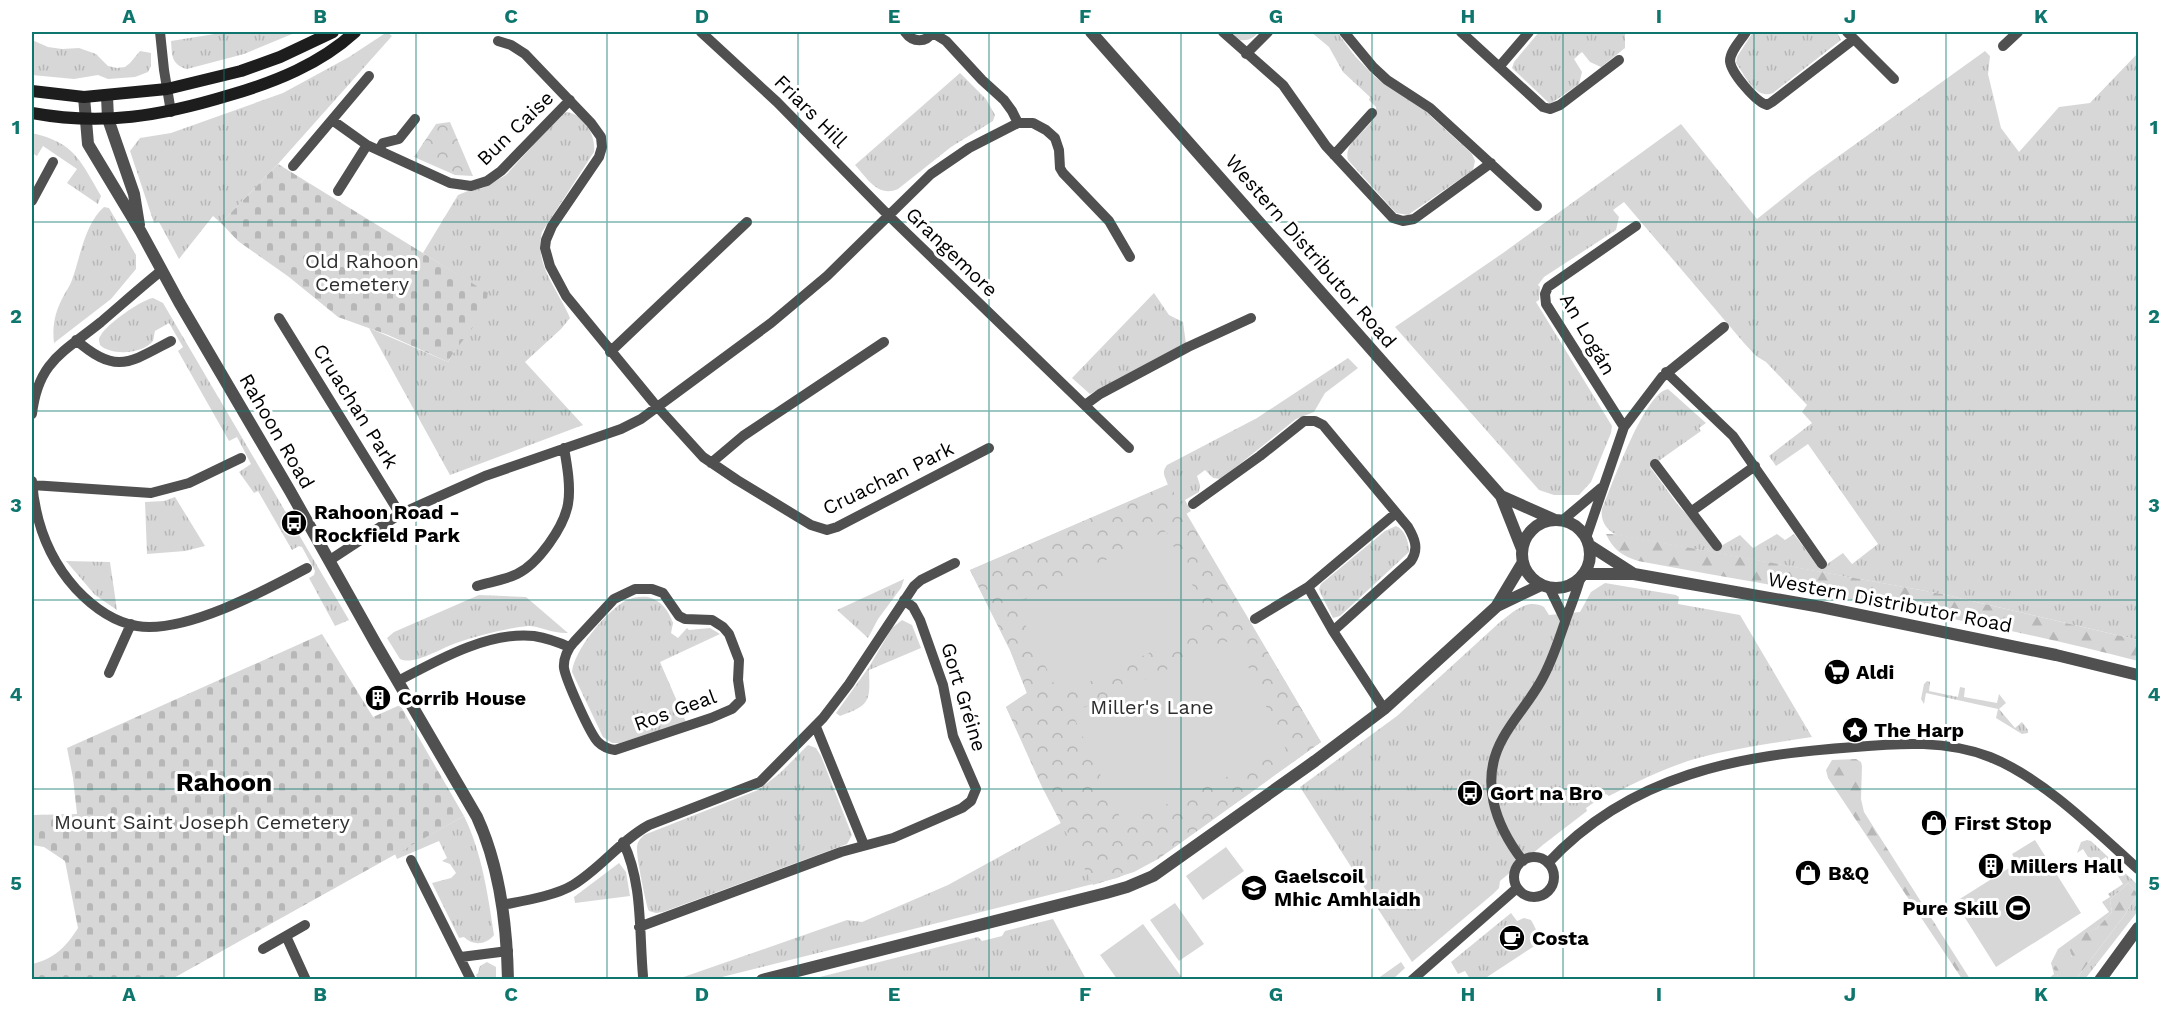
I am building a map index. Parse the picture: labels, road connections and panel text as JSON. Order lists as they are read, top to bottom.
{
  "streets": {
    "street": [
      "Friars Hill",
      "Bun Caise",
      "Western Distributor Road",
      "Grangemore",
      "An Logán",
      "Cruachan Park",
      "Rahoon Road",
      "Gort Gréine",
      "Ros Geal"
    ]
  },
  "crossings": [
    ["Friars Hill", "Grangemore"],
    ["Bun Caise", "Cruachan Park"]
  ],
  "districts": ["Rahoon"],
  "parks": ["Old Rahoon Cemetery", "Miller's Lane", "Mount Saint Joseph Cemetery"],
  "places": {
    "bus stop": ["Rahoon Road - Rockfield Park", "Gort na Bro"],
    "supermarket": ["Aldi"],
    "building": ["Corrib House", "Millers Hall"],
    "place": ["The Harp"],
    "shop": ["First Stop", "B&Q"],
    "school or university": ["Gaelscoil Mhic Amhlaidh"],
    "sports": ["Pure Skill"],
    "cafe": ["Costa"]
  },
  "grid": {
    "columns": [
      "A",
      "B",
      "C",
      "D",
      "E",
      "F",
      "G",
      "H",
      "I",
      "J",
      "K"
    ],
    "rows": [
      "1",
      "2",
      "3",
      "4",
      "5"
    ]
  }
}
